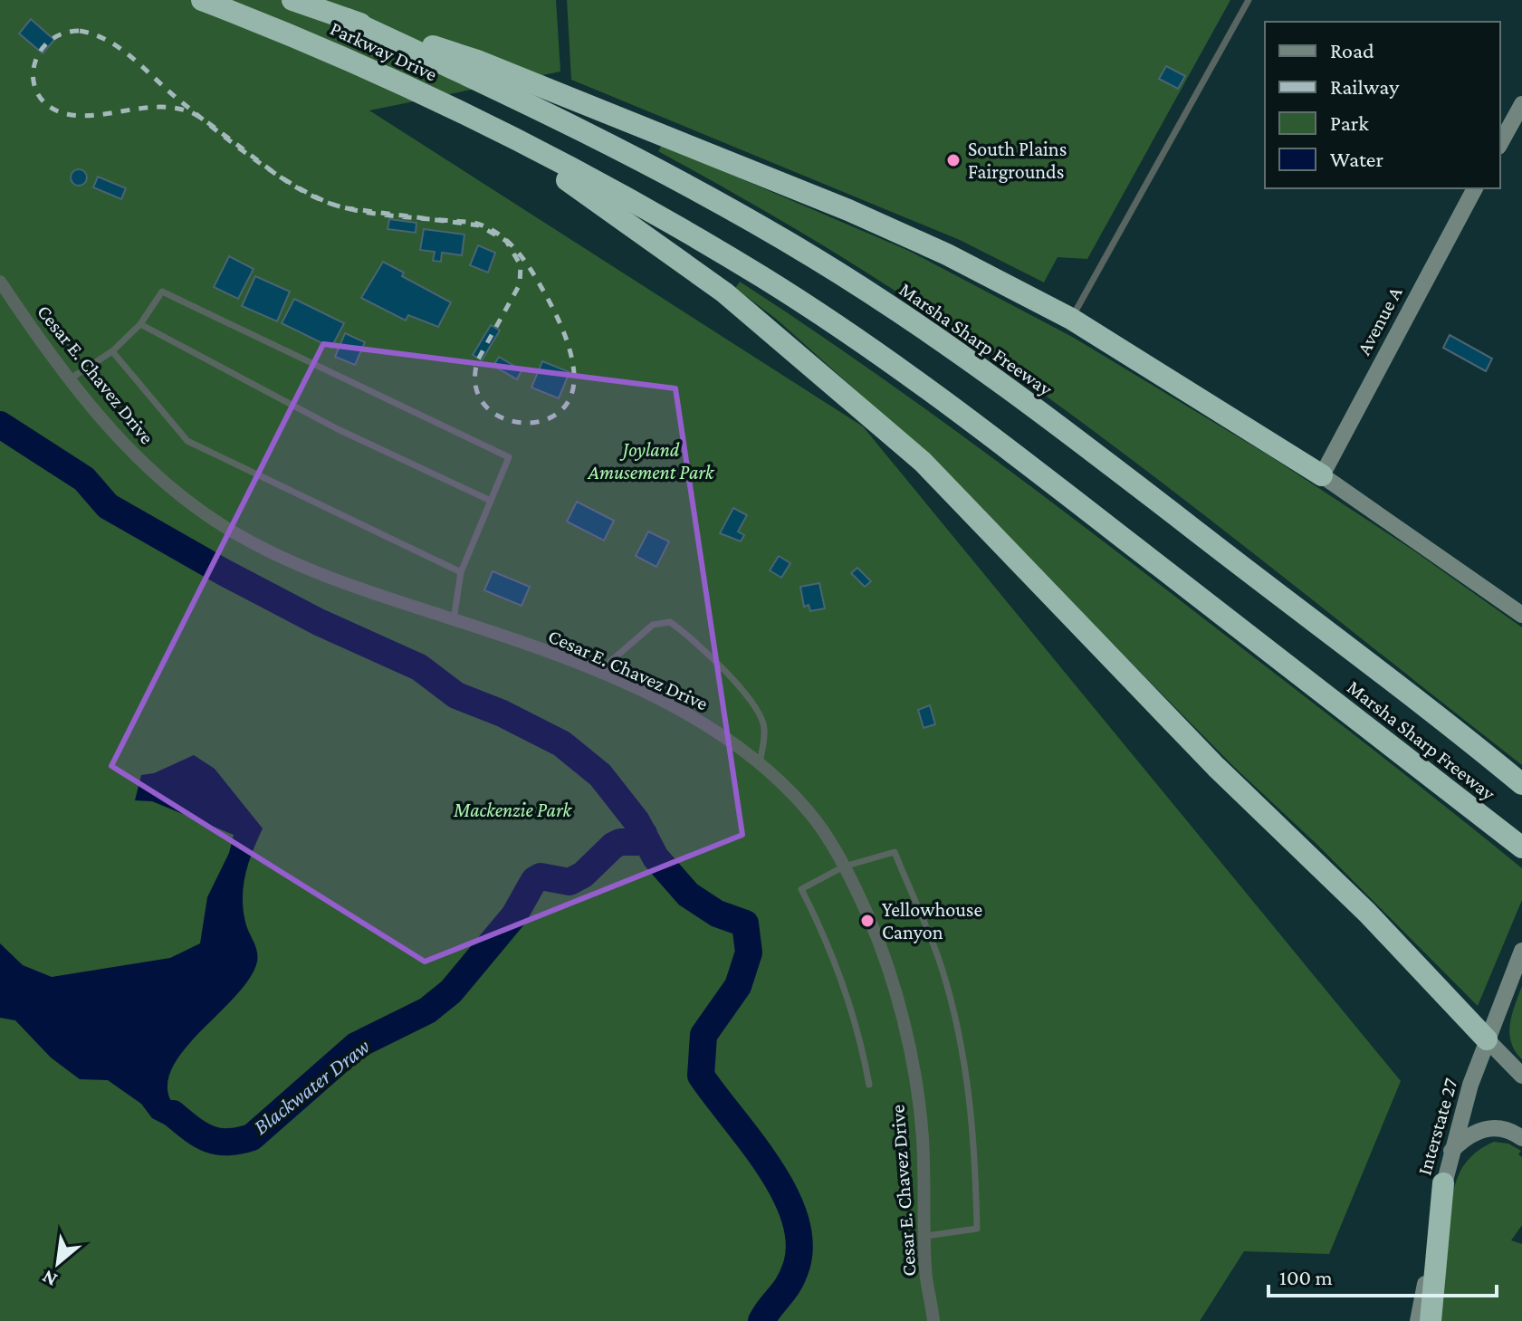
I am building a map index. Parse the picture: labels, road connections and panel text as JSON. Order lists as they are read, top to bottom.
{
  "streets": {
    "highway": ["Parkway Drive", "Marsha Sharp Freeway"],
    "main road": ["Avenue A", "Interstate 27"],
    "street": ["Cesar E. Chavez Drive"]
  },
  "crossings": [
    ["Parkway Drive", "Marsha Sharp Freeway"]
  ],
  "water": ["Blackwater Draw"],
  "parks": ["Joyland Amusement Park", "Mackenzie Park"],
  "places": ["South Plains Fairgrounds", "Yellowhouse Canyon"],
  "legend": [
    "Road",
    "Railway",
    "Park",
    "Water"
  ],
  "scale_bar": "100 m",
  "north": "bottom left"
}
